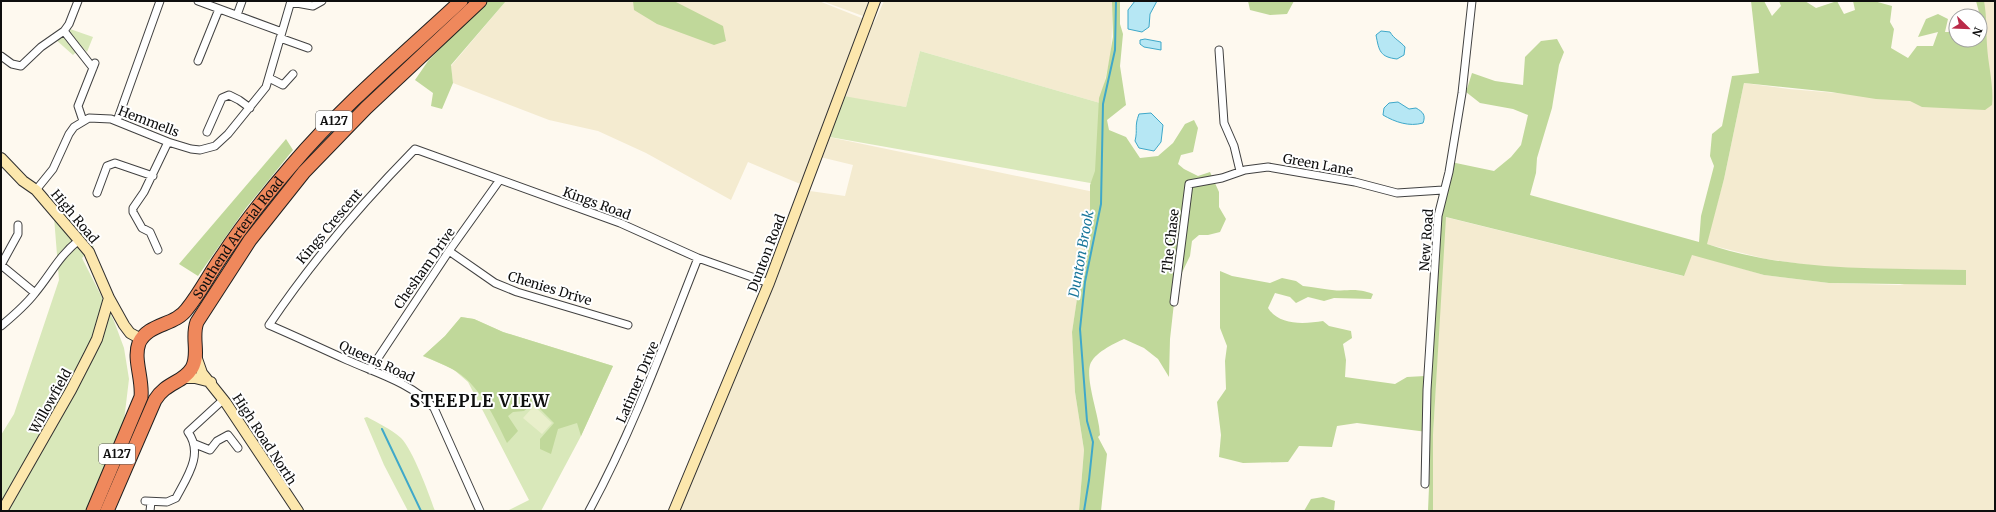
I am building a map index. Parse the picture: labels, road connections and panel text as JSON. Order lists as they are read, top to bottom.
{
  "streets": {
    "highway": ["A127", "Southend Arterial Road"],
    "street": [
      "Hemmells",
      "Green Lane",
      "Kings Road",
      "High Road",
      "Kings Crescent",
      "New Road",
      "The Chase",
      "Dunton Road",
      "Chesham Drive",
      "Chenies Drive",
      "Queens Road",
      "Latimer Drive",
      "Willowfield",
      "High Road North"
    ]
  },
  "crossings": [
    ["A127", "High Road"],
    ["A127", "Southend Arterial Road"],
    ["Green Lane", "New Road"],
    ["Green Lane", "The Chase"],
    ["Kings Road", "Kings Crescent"],
    ["Kings Road", "Dunton Road"],
    ["Kings Road", "Chesham Drive"],
    ["Kings Road", "Latimer Drive"],
    ["High Road", "Southend Arterial Road"],
    ["High Road", "Willowfield"],
    ["Kings Crescent", "Queens Road"],
    ["Southend Arterial Road", "High Road North"],
    ["Chesham Drive", "Chenies Drive"],
    ["Chesham Drive", "Queens Road"]
  ],
  "districts": ["STEEPLE VIEW"],
  "water": ["Dunton Brook"],
  "north": "bottom right"
}
